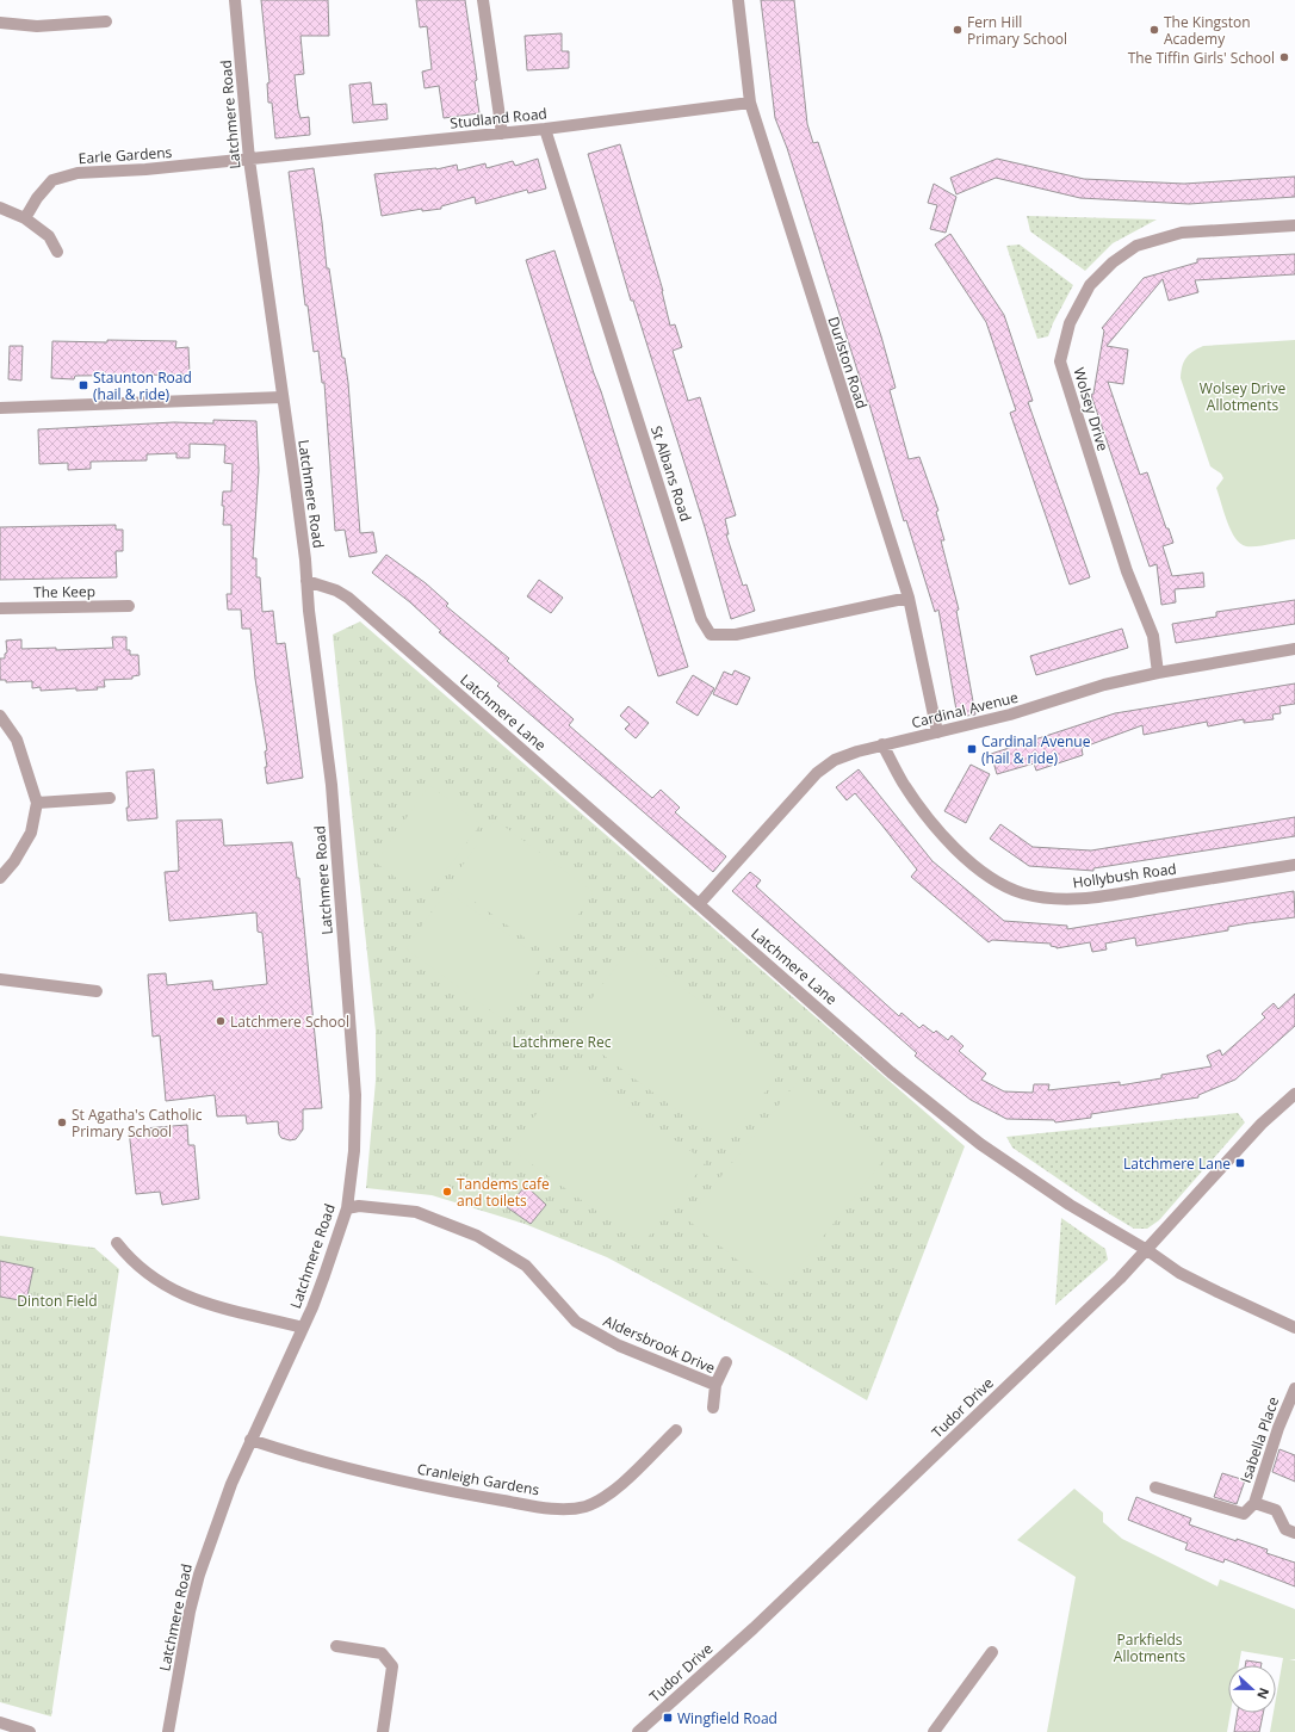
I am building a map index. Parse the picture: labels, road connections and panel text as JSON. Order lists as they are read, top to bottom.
{
  "streets": {
    "street": [
      "Latchmere Road",
      "Studland Road",
      "Earle Gardens",
      "Durlston Road",
      "Wolsey Drive",
      "St Albans Road",
      "The Keep",
      "Cardinal Avenue",
      "Latchmere Lane",
      "Hollybush Road",
      "Aldersbrook Drive",
      "Tudor Drive",
      "Isabella Place",
      "Cranleigh Gardens"
    ]
  },
  "crossings": [
    ["Latchmere Road", "Studland Road"],
    ["Latchmere Road", "Earle Gardens"],
    ["Latchmere Road", "Latchmere Lane"],
    ["Latchmere Road", "Aldersbrook Drive"],
    ["Latchmere Road", "Cranleigh Gardens"],
    ["Studland Road", "Earle Gardens"],
    ["Studland Road", "Durlston Road"],
    ["Studland Road", "St Albans Road"],
    ["Durlston Road", "St Albans Road"],
    ["Durlston Road", "Cardinal Avenue"],
    ["Wolsey Drive", "Cardinal Avenue"],
    ["Cardinal Avenue", "Latchmere Lane"],
    ["Cardinal Avenue", "Hollybush Road"],
    ["Latchmere Lane", "Tudor Drive"]
  ],
  "parks": [
    "Wolsey Drive Allotments",
    "Latchmere Rec",
    "Dinton Field",
    "Parkfields Allotments"
  ],
  "places": {
    "other": [
      "Fern Hill Primary School",
      "The Kingston Academy",
      "The Tiffin Girls' School",
      "Latchmere School",
      "St Agatha's Catholic Primary School",
      "Tandems cafe and toilets"
    ],
    "transit": [
      "Staunton Road (hail & ride)",
      "Cardinal Avenue (hail & ride)",
      "Latchmere Lane",
      "Wingfield Road"
    ]
  },
  "north": "right"
}
